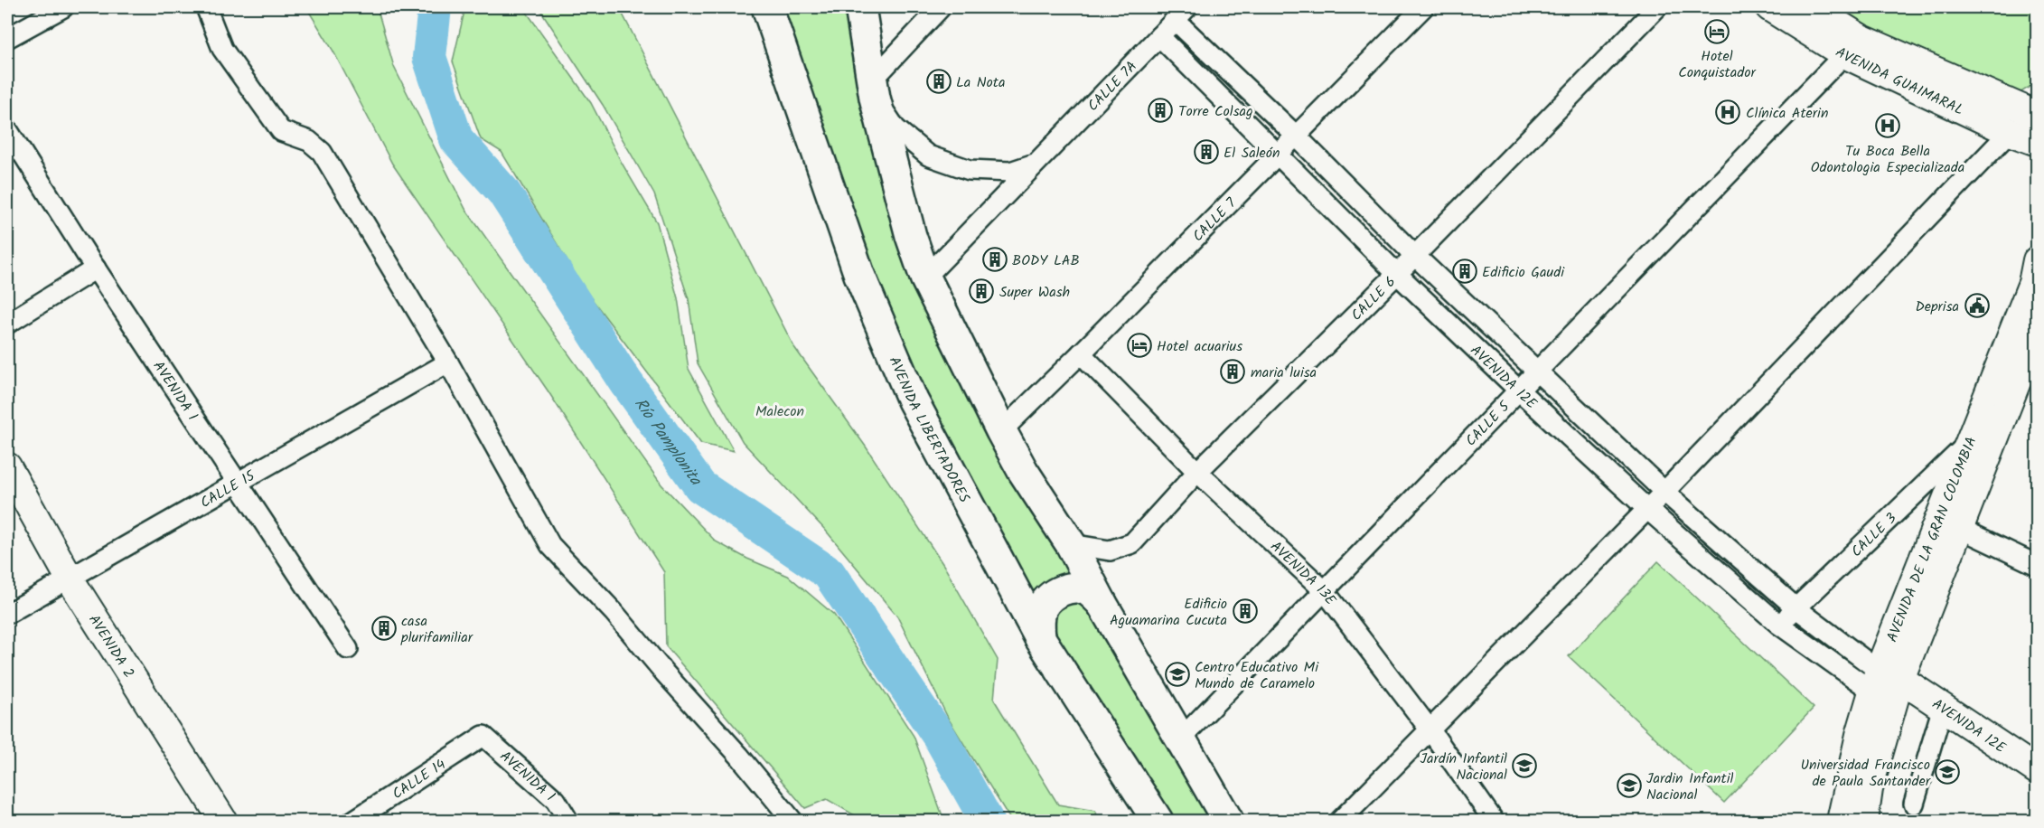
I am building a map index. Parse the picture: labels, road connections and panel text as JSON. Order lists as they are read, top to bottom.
{
  "streets": {
    "main road": ["AVENIDA LIBERTADORES"],
    "street": [
      "AVENIDA GUAIMARAL",
      "CALLE 7A",
      "CALLE 7",
      "CALLE 6",
      "AVENIDA 12E",
      "AVENIDA 1",
      "CALLE 5",
      "CALLE 15",
      "CALLE 3",
      "AVENIDA DE LA GRAN COLOMBIA",
      "AVENIDA 13E",
      "AVENIDA 2",
      "CALLE 14"
    ]
  },
  "crossings": [
    ["AVENIDA GUAIMARAL", "CALLE 5"],
    ["CALLE 7A", "AVENIDA 12E"],
    ["CALLE 7", "AVENIDA 12E"],
    ["CALLE 7", "AVENIDA 13E"],
    ["CALLE 6", "AVENIDA 12E"],
    ["CALLE 6", "AVENIDA 13E"],
    ["AVENIDA 12E", "CALLE 5"],
    ["AVENIDA 12E", "CALLE 3"],
    ["AVENIDA 12E", "AVENIDA DE LA GRAN COLOMBIA"],
    ["AVENIDA 1", "CALLE 15"],
    ["AVENIDA 1", "CALLE 14"],
    ["CALLE 5", "AVENIDA 13E"],
    ["CALLE 15", "AVENIDA 2"],
    ["CALLE 3", "AVENIDA DE LA GRAN COLOMBIA"]
  ],
  "water": ["Río Pamplonita"],
  "parks": ["Malecon"],
  "places": {
    "hotel": ["Hotel Conquistador", "Hotel acuarius"],
    "building": [
      "La Nota",
      "Torre Colsag",
      "El Saleón",
      "BODY LAB",
      "Edificio Gaudi",
      "Super Wash",
      "maria luisa",
      "Edificio Aguamarina Cucuta",
      "casa plurifamiliar"
    ],
    "hospital": ["Clínica Aterin", "Tu Boca Bella Odontologia Especializada"],
    "public building": ["Deprisa"],
    "school or university": [
      "Centro Educativo Mi Mundo de Caramelo",
      "Jardín Infantil Nacional",
      "Universidad Francisco de Paula Santander",
      "Jardin Infantil Nacional"
    ]
  }
}
